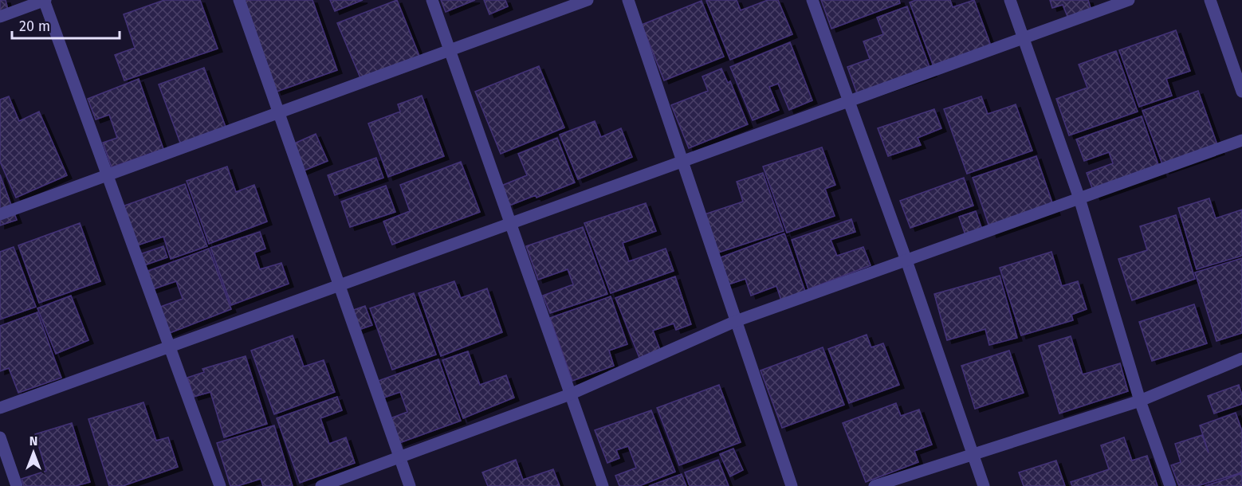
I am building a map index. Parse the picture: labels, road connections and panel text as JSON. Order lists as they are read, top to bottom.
{
  "scale_bar": "20 m",
  "north": "top"
}
